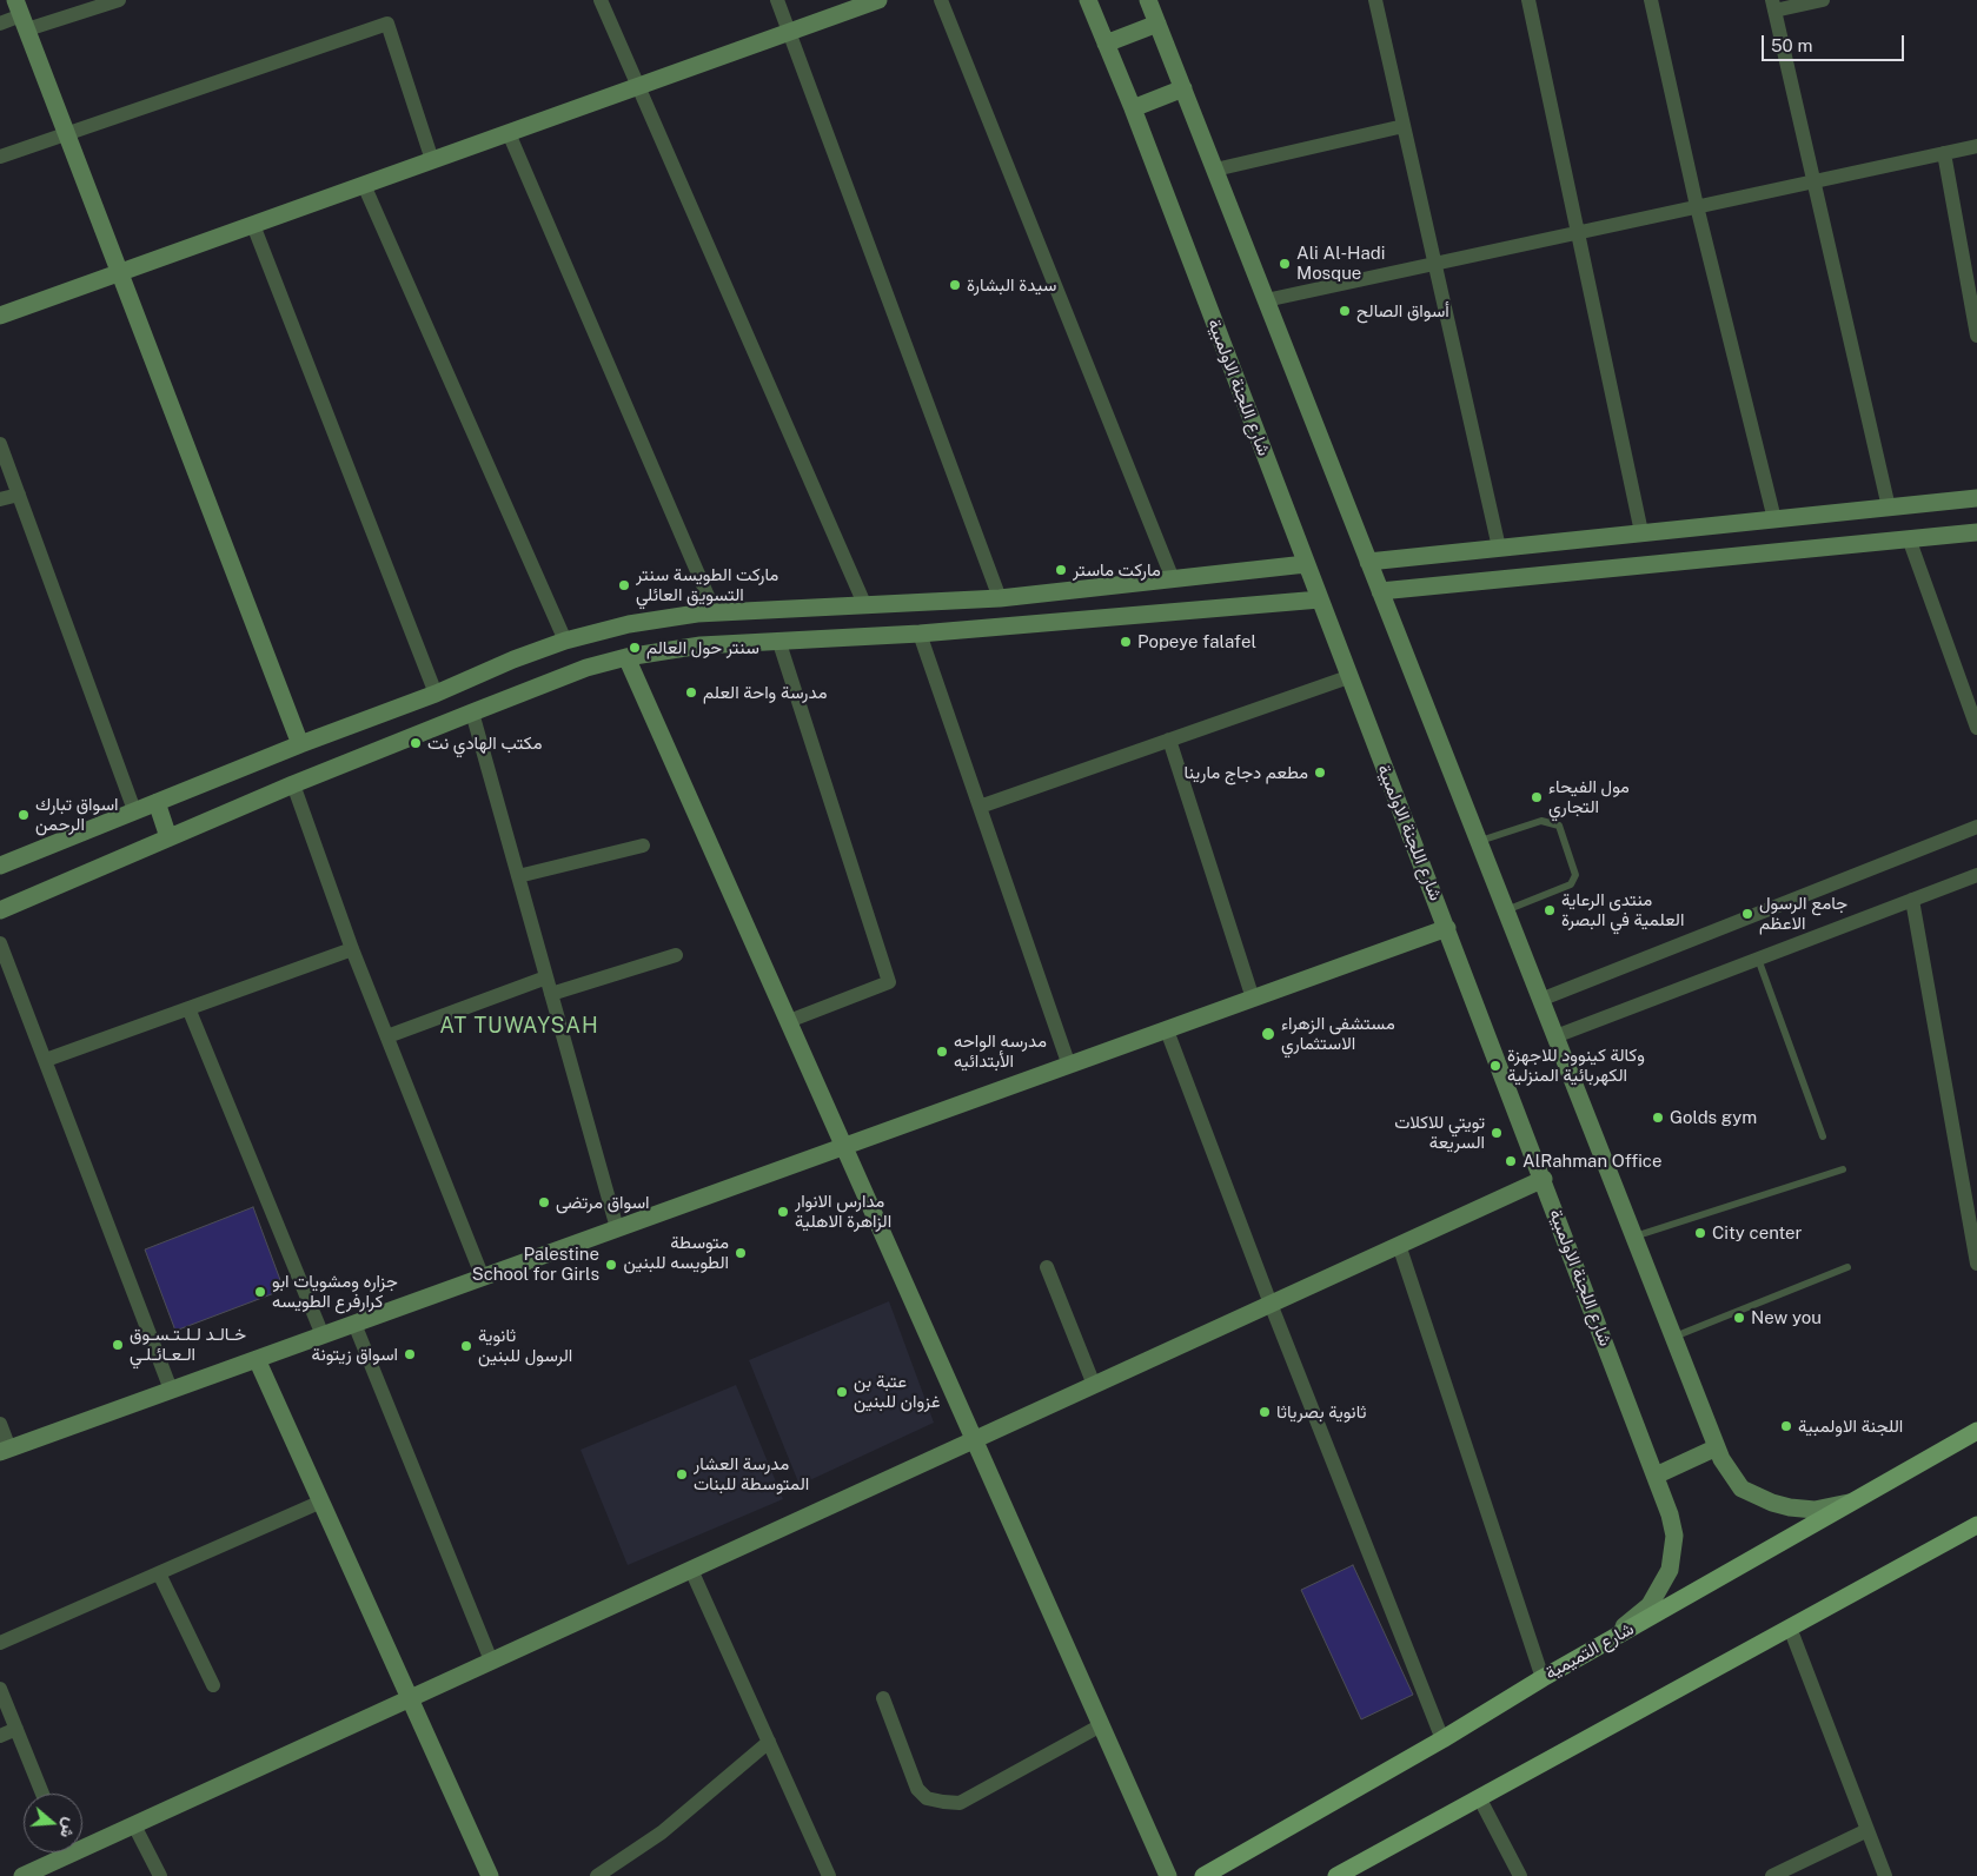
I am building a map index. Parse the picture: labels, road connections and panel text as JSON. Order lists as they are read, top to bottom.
{
  "streets": {
    "main road": ["شارع التميمية"],
    "street": ["شارع اللجنة الاولمبية"]
  },
  "crossings": [
    ["شارع اللجنة الاولمبية", "شارع التميمية"]
  ],
  "districts": ["AT TUWAYSAH"],
  "places": [
    "Ali Al-Hadi Mosque",
    "سيدة البشارة",
    "أسواق الصالح",
    "ماركت ماستر",
    "ماركت الطويسة سنتر التسويق العائلي",
    "Popeye falafel",
    "سنتر حول العالم",
    "مدرسة واحة العلم",
    "مكتب الهادي نت",
    "مطعم دجاج مارينا",
    "مول الفيحاء التجاري",
    "اسواق تبارك الرحمن",
    "منتدى الرعاية العلمية في البصرة",
    "جامع الرسول الاعظم",
    "مستشفى الزهراء الاستثماري",
    "مدرسه الواحه الأبتدائيه",
    "وكالة كينوود للاجهزة الكهربائية المنزلية",
    "Golds gym",
    "تويتي للاكلات السريعة",
    "AlRahman Office",
    "اسواق مرتضى",
    "مدارس الانوار الزاهرة الاهلية",
    "City center",
    "متوسطة الطويسه للبنين",
    "Palestine School for Girls",
    "جزاره ومشويات ابو كرارفرع الطويسه",
    "New you",
    "خـالـد لـلـتـسـوق الـعـائـلـي",
    "ثانوية الرسول للبنين",
    "اسواق زيتونة",
    "عتبة بن غزوان للبنين",
    "ثانوية بصرياثا",
    "اللجنة الاولمبية",
    "مدرسة العشار المتوسطة للبنات"
  ],
  "scale_bar": "50 m",
  "north": "right"
}
